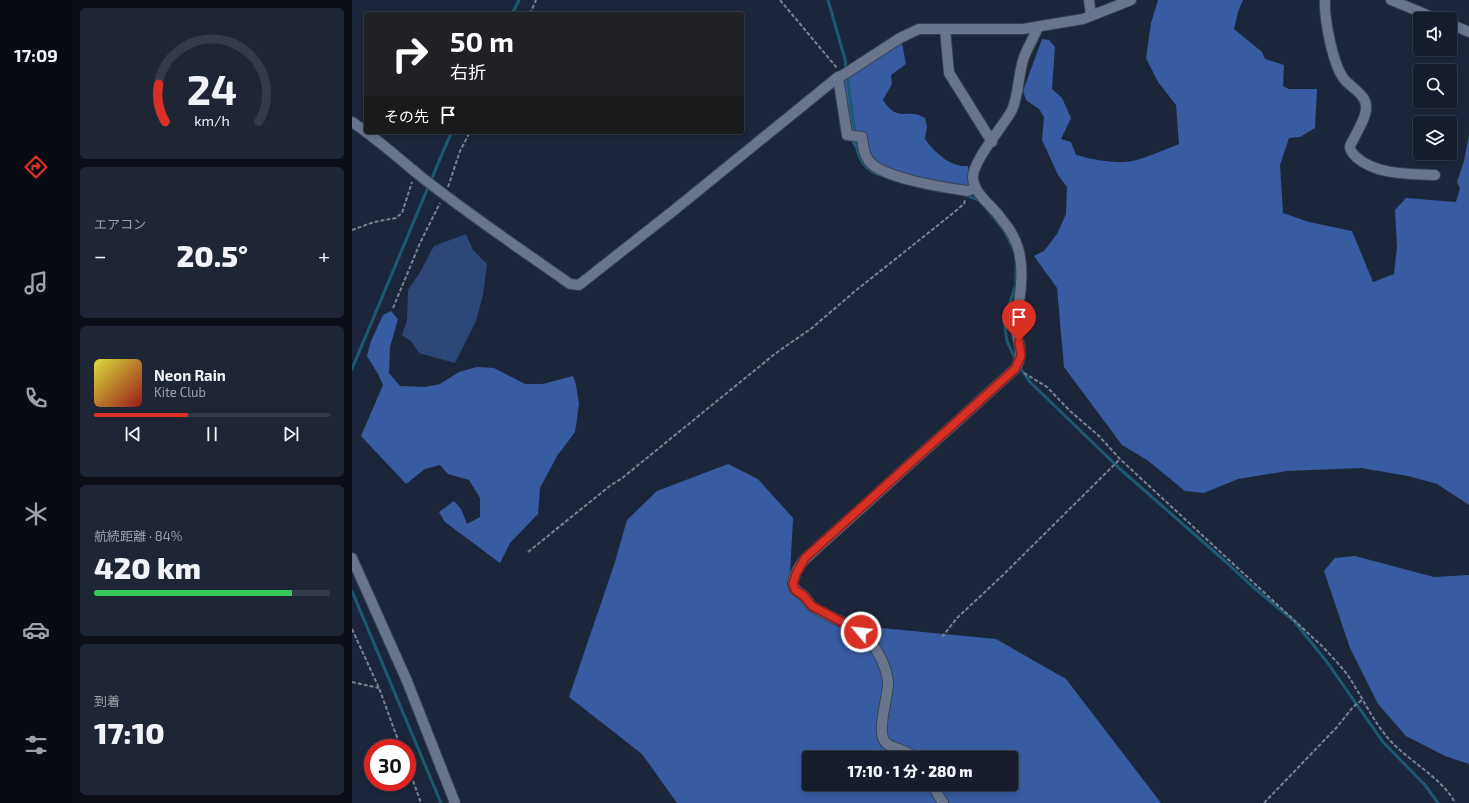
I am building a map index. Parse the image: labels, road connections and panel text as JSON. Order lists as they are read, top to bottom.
{
  "page": {
    "tabs": "17:09",
    "turn": ["50 m", "右折"],
    "then": "その先",
    "tile": [
      "エアコン",
      ["航続距離 · 84%", "420 km"],
      ["到着", "17:10"]
    ],
    "heat": ["−", "20.5°", "+"],
    "song": ["Neon Rain", "Kite Club"],
    "limit": "30",
    "trip": "17:10 · 1 分 · 280 m",
    "gauge": ["24", "km/h"]
  }
}
